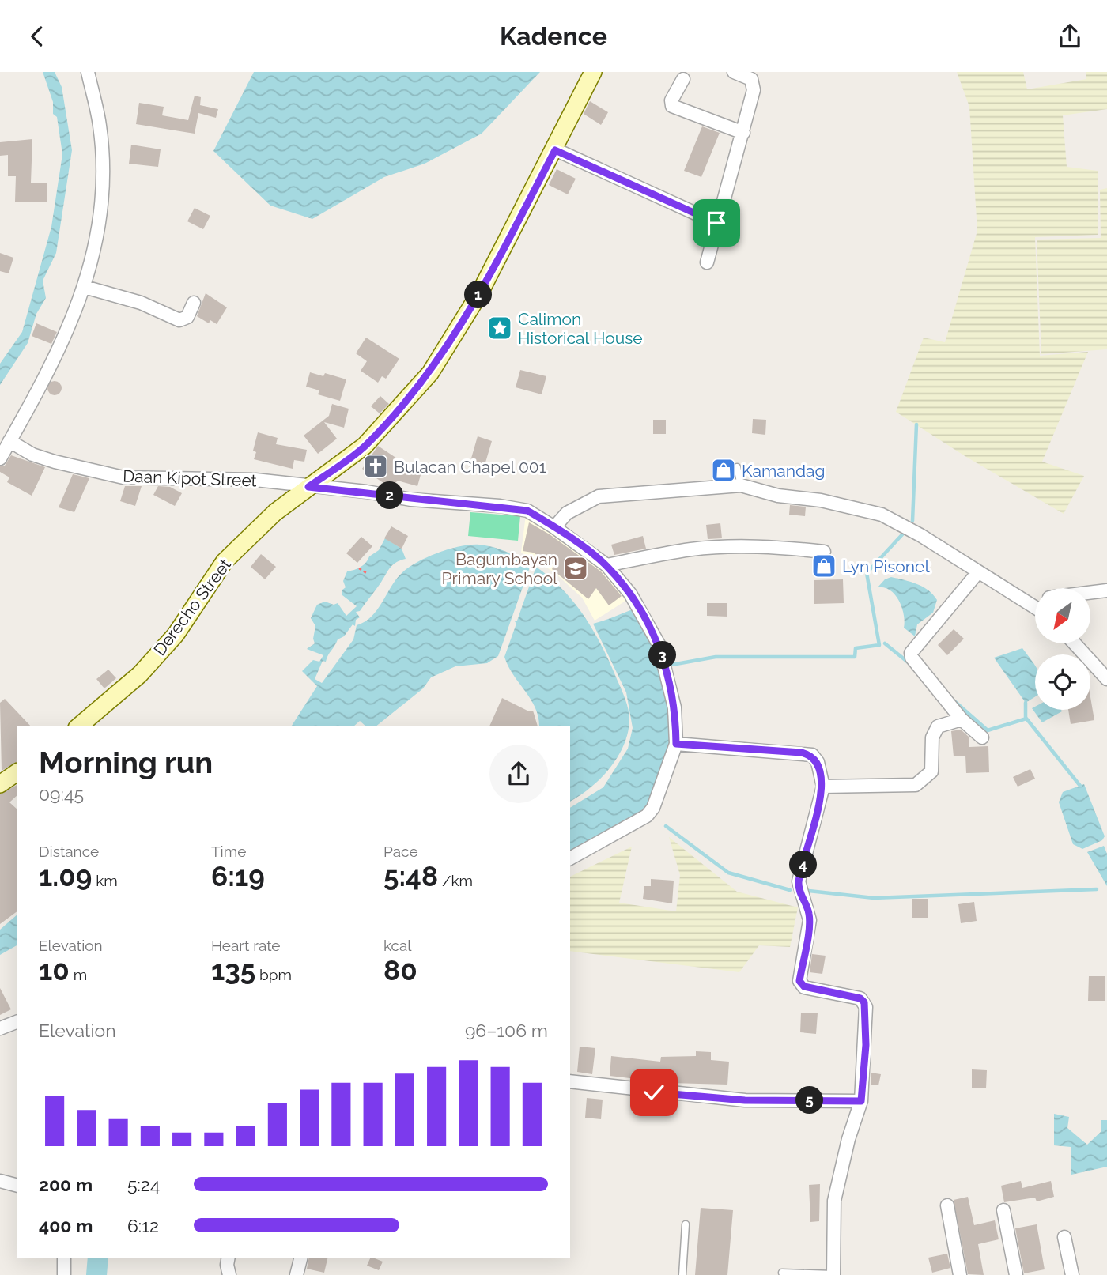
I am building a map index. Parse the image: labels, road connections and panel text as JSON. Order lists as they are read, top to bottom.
{
  "streets": {
    "main road": ["Derecho Street"],
    "street": ["Daan Kipot Street"]
  },
  "crossings": [
    ["Daan Kipot Street", "Derecho Street"]
  ],
  "places": {
    "place": ["Calimon Historical House"],
    "church": ["Bulacan Chapel 001"],
    "shop": ["Kamandag", "Lyn Pisonet"],
    "school or university": ["Bagumbayan Primary School"]
  },
  "north": "bottom left",
  "page": {
    "header": "Kadence",
    "pins": [
      "1",
      "2",
      "3",
      "4",
      "5"
    ],
    "heading": ["Morning run", "09:45"],
    "stats": [
      ["Distance", "1.09 km"],
      ["Time", "6:19"],
      ["Pace", "5:48 /km"],
      ["Elevation", "10 m"],
      ["Heart rate", "135 bpm"],
      ["kcal", "80"]
    ],
    "chart": ["Elevation", "96–106 m"],
    "list": [
      {
        "name": "200 m",
        "note": "5:24"
      },
      {
        "name": "400 m",
        "note": "6:12"
      }
    ]
  }
}
